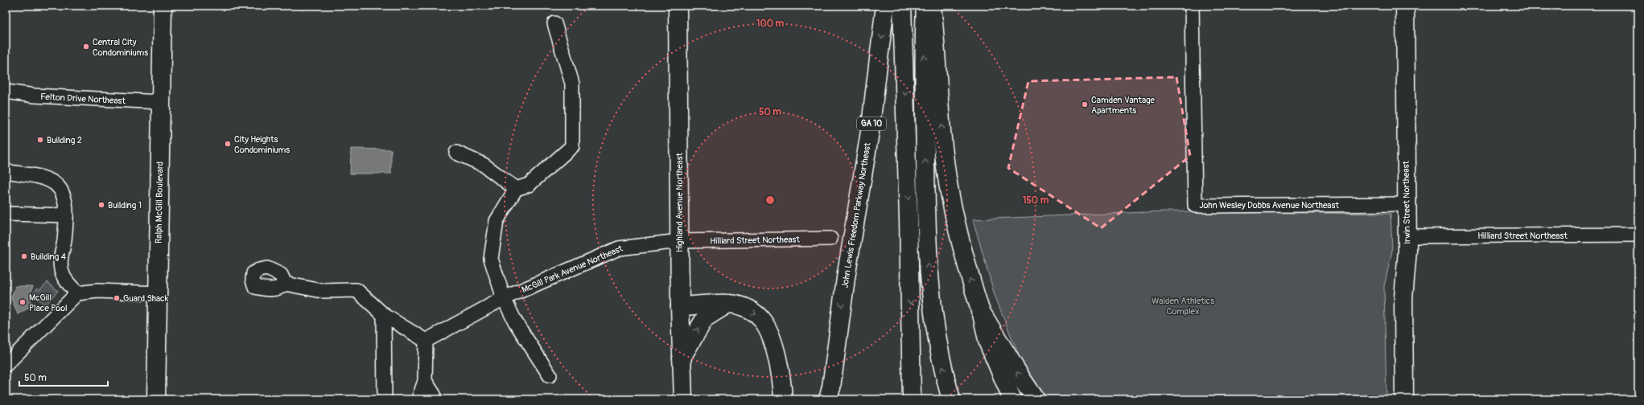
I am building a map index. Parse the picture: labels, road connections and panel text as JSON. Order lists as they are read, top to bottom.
{
  "streets": {
    "main road": [
      "GA 10",
      "Ralph McGill Boulevard",
      "Highland Avenue Northeast",
      "Irwin Street Northeast",
      "John Lewis Freedom Parkway Northeast"
    ],
    "street": [
      "Felton Drive Northeast",
      "John Wesley Dobbs Avenue Northeast",
      "Hilliard Street Northeast",
      "McGill Park Avenue Northeast"
    ]
  },
  "crossings": [
    ["Felton Drive Northeast", "Ralph McGill Boulevard"],
    ["Highland Avenue Northeast", "Hilliard Street Northeast"],
    ["Highland Avenue Northeast", "McGill Park Avenue Northeast"],
    ["Irwin Street Northeast", "John Wesley Dobbs Avenue Northeast"],
    ["Irwin Street Northeast", "Hilliard Street Northeast"],
    ["Hilliard Street Northeast", "McGill Park Avenue Northeast"]
  ],
  "parks": ["Walden Athletics Complex"],
  "places": [
    "Central City Condominiums",
    "Camden Vantage Apartments",
    "Building 2",
    "City Heights Condominiums",
    "Building 1",
    "Building 4",
    "Guard Shack",
    "McGill Place Pool"
  ],
  "scale_bar": "50 m",
  "rings": ["100 m", "50 m", "150 m"]
}
